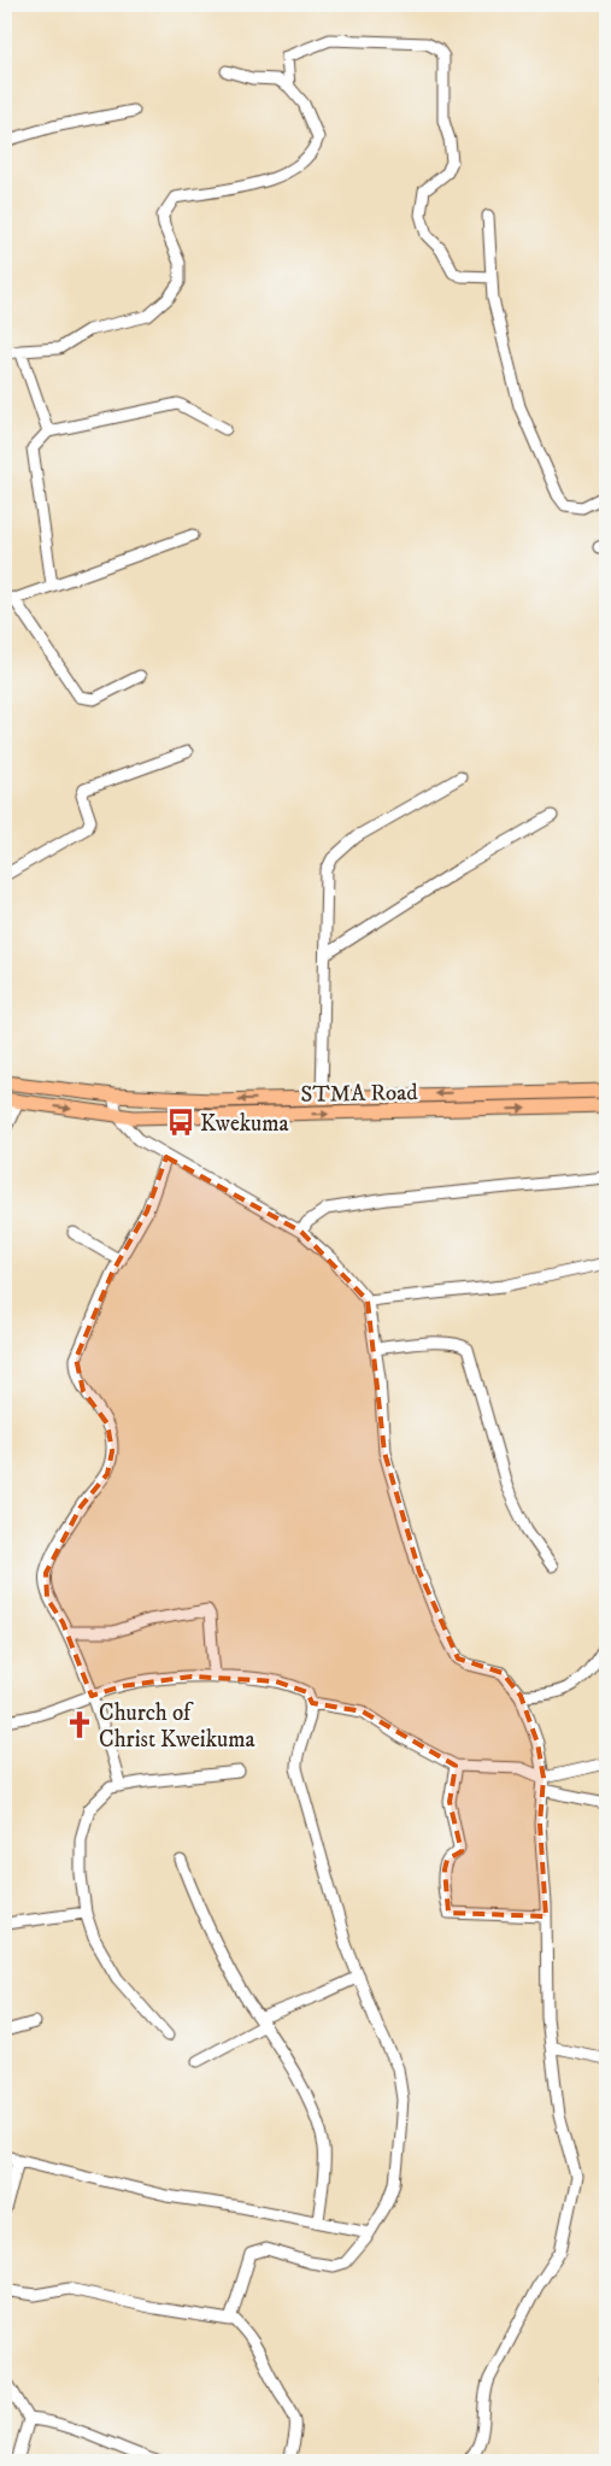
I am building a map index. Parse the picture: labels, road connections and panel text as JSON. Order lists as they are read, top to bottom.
{
  "streets": {
    "main road": ["STMA Road"]
  },
  "places": {
    "bus stop": ["Kwekuma"],
    "church": ["Church of Christ Kweikuma"]
  }
}
